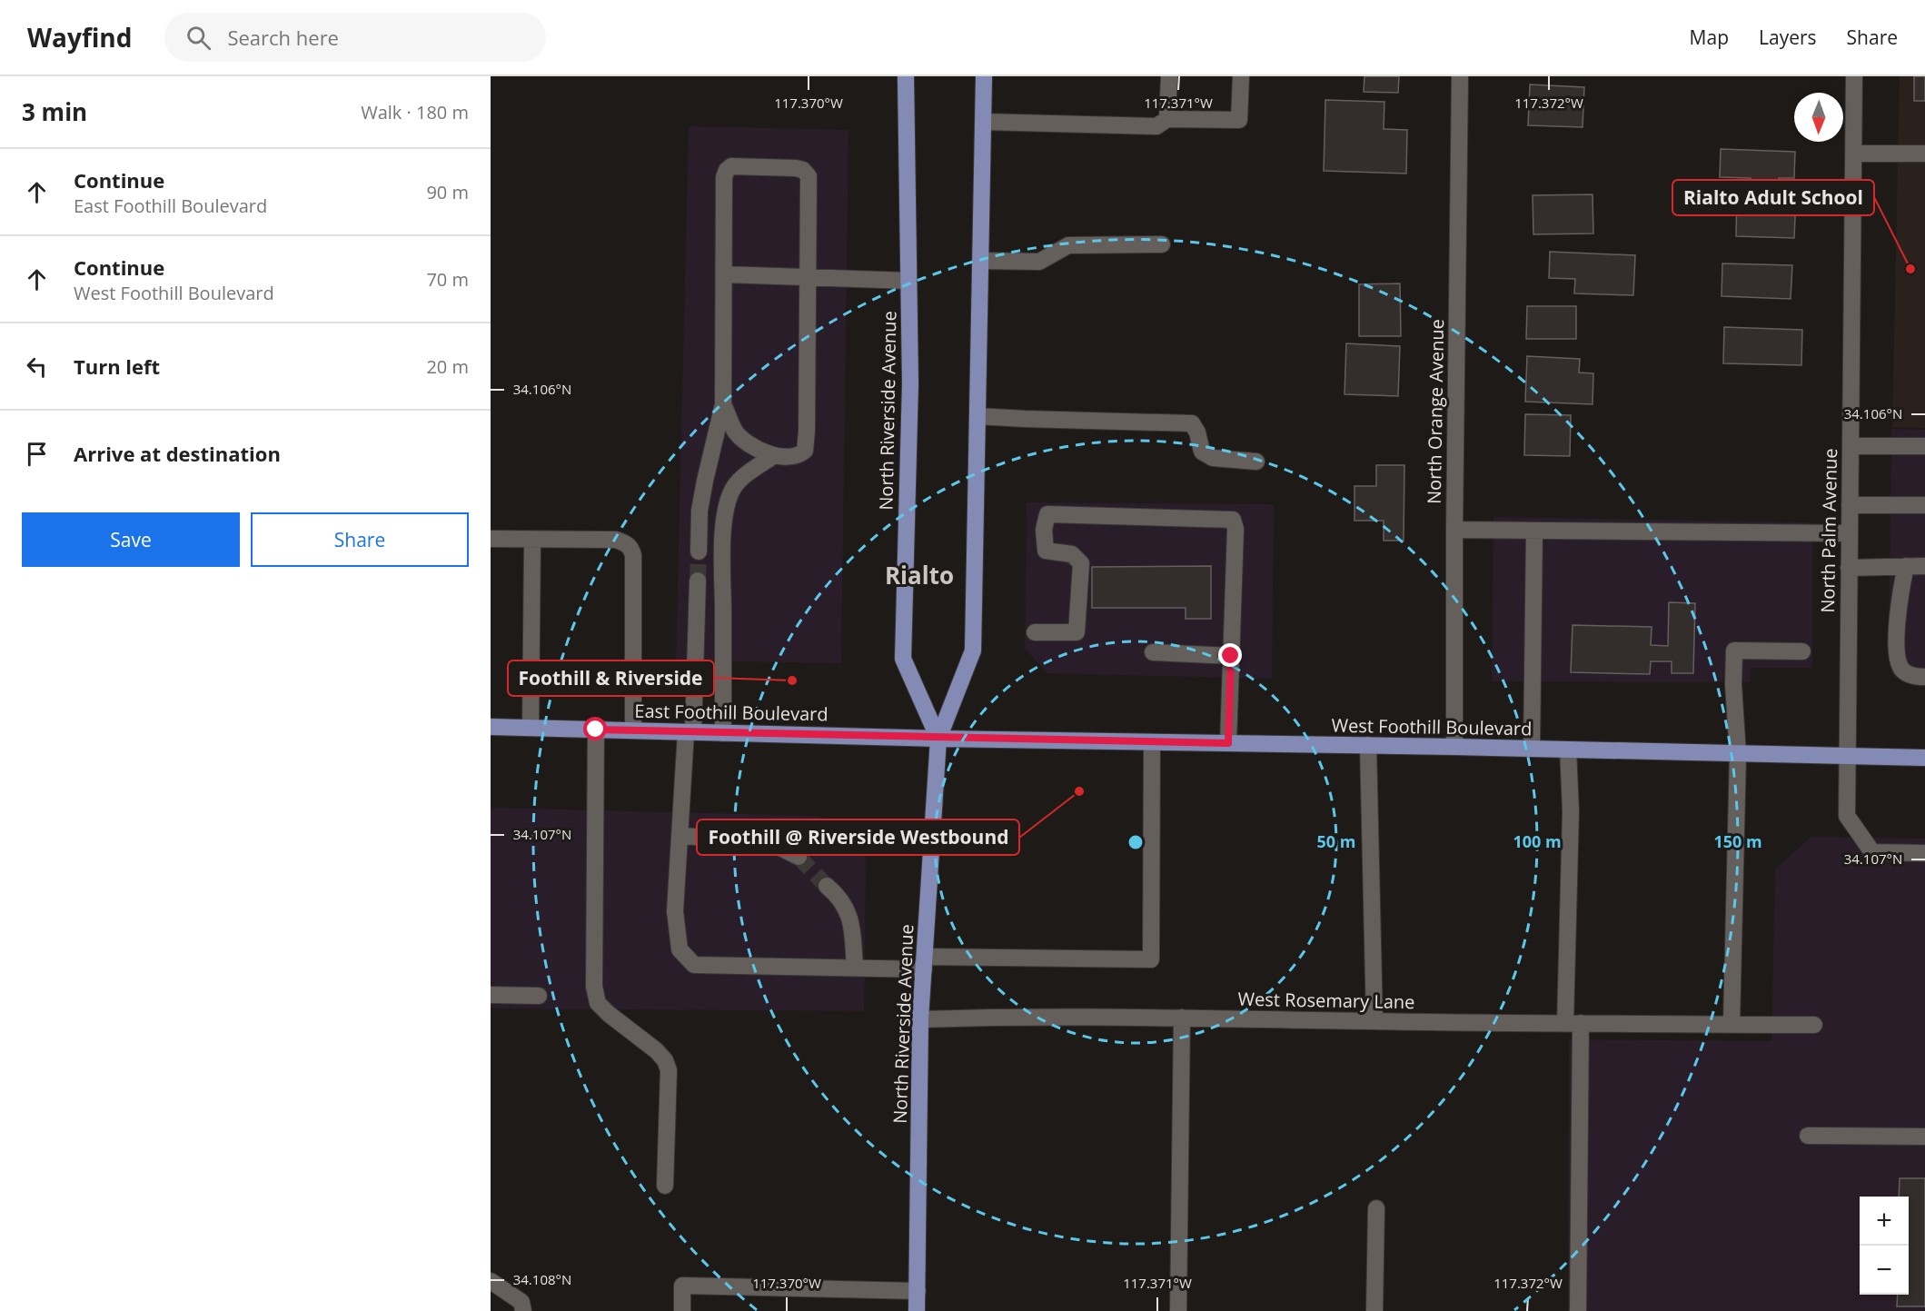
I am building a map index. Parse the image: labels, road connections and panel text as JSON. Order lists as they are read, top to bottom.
{
  "streets": {
    "main road": ["North Riverside Avenue", "East Foothill Boulevard", "West Foothill Boulevard"],
    "street": ["North Orange Avenue", "North Palm Avenue", "West Rosemary Lane"]
  },
  "crossings": [
    ["North Riverside Avenue", "East Foothill Boulevard"],
    ["North Riverside Avenue", "West Foothill Boulevard"],
    ["North Riverside Avenue", "West Rosemary Lane"],
    ["North Orange Avenue", "West Foothill Boulevard"],
    ["North Palm Avenue", "West Foothill Boulevard"],
    ["East Foothill Boulevard", "West Foothill Boulevard"]
  ],
  "districts": ["Rialto"],
  "places": ["Rialto Adult School", "Foothill & Riverside", "Foothill @ Riverside Westbound"],
  "north": "bottom",
  "page": {
    "header": "Wayfind",
    "search": "Search here",
    "nav": ["Map", "Layers", "Share"],
    "heading": ["3 min", "Walk · 180 m"],
    "list": [
      ["Continue", "East Foothill Boulevard", "90 m"],
      ["Continue", "West Foothill Boulevard", "70 m"],
      ["Turn left", "20 m"],
      "Arrive at destination"
    ],
    "buttons": ["Save", "Share"],
    "map_buttons": ["+", "−"]
  },
  "coordinates": [
    "117.370°W",
    "117.371°W",
    "117.372°W",
    "34.106°N",
    "34.107°N",
    "34.108°N"
  ],
  "rings": ["50 m", "100 m", "150 m"]
}
